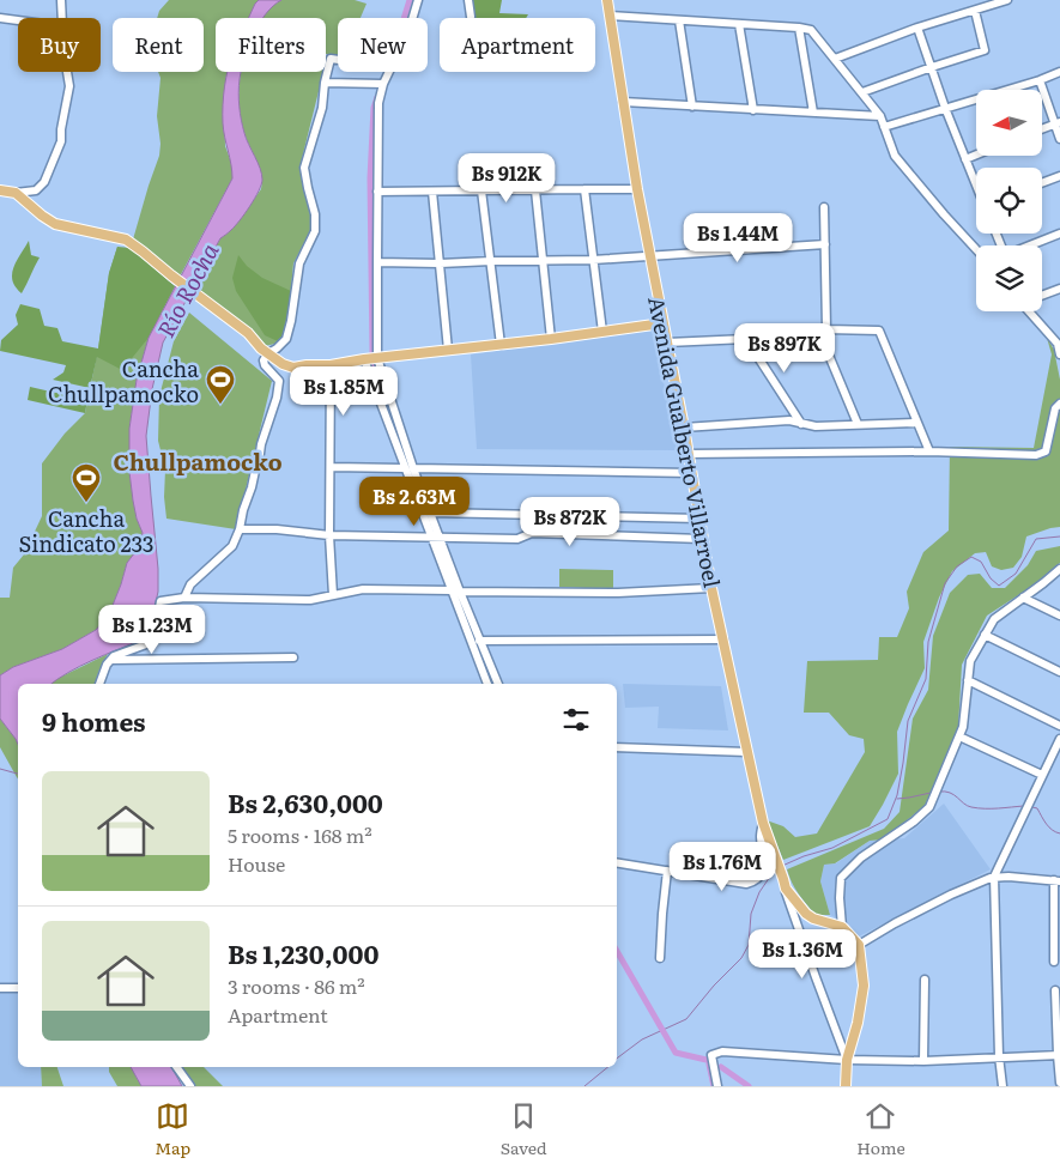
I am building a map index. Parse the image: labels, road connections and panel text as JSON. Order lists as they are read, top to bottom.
{
  "streets": {
    "main road": ["Avenida Gualberto Villarroel"]
  },
  "districts": ["Chullpamocko"],
  "water": ["Río Rocha"],
  "places": {
    "sports": ["Cancha Chullpamocko", "Cancha Sindicato 233"]
  },
  "north": "left",
  "page": {
    "chip": [
      "Buy",
      "Rent",
      "Filters",
      "New",
      "Apartment"
    ],
    "price": [
      "Bs 912K",
      "Bs 1.44M",
      "Bs 897K",
      "Bs 1.85M",
      "Bs 2.63M",
      "Bs 872K",
      "Bs 1.23M",
      "Bs 1.76M",
      "Bs 1.36M"
    ],
    "heading": "9 homes",
    "list": [
      {
        "name": "Bs 2,630,000",
        "note": "5 rooms · 168 m² · House"
      },
      {
        "name": "Bs 1,230,000",
        "note": "3 rooms · 86 m² · Apartment"
      }
    ],
    "tabs": ["Map", "Saved", "Home"]
  }
}
